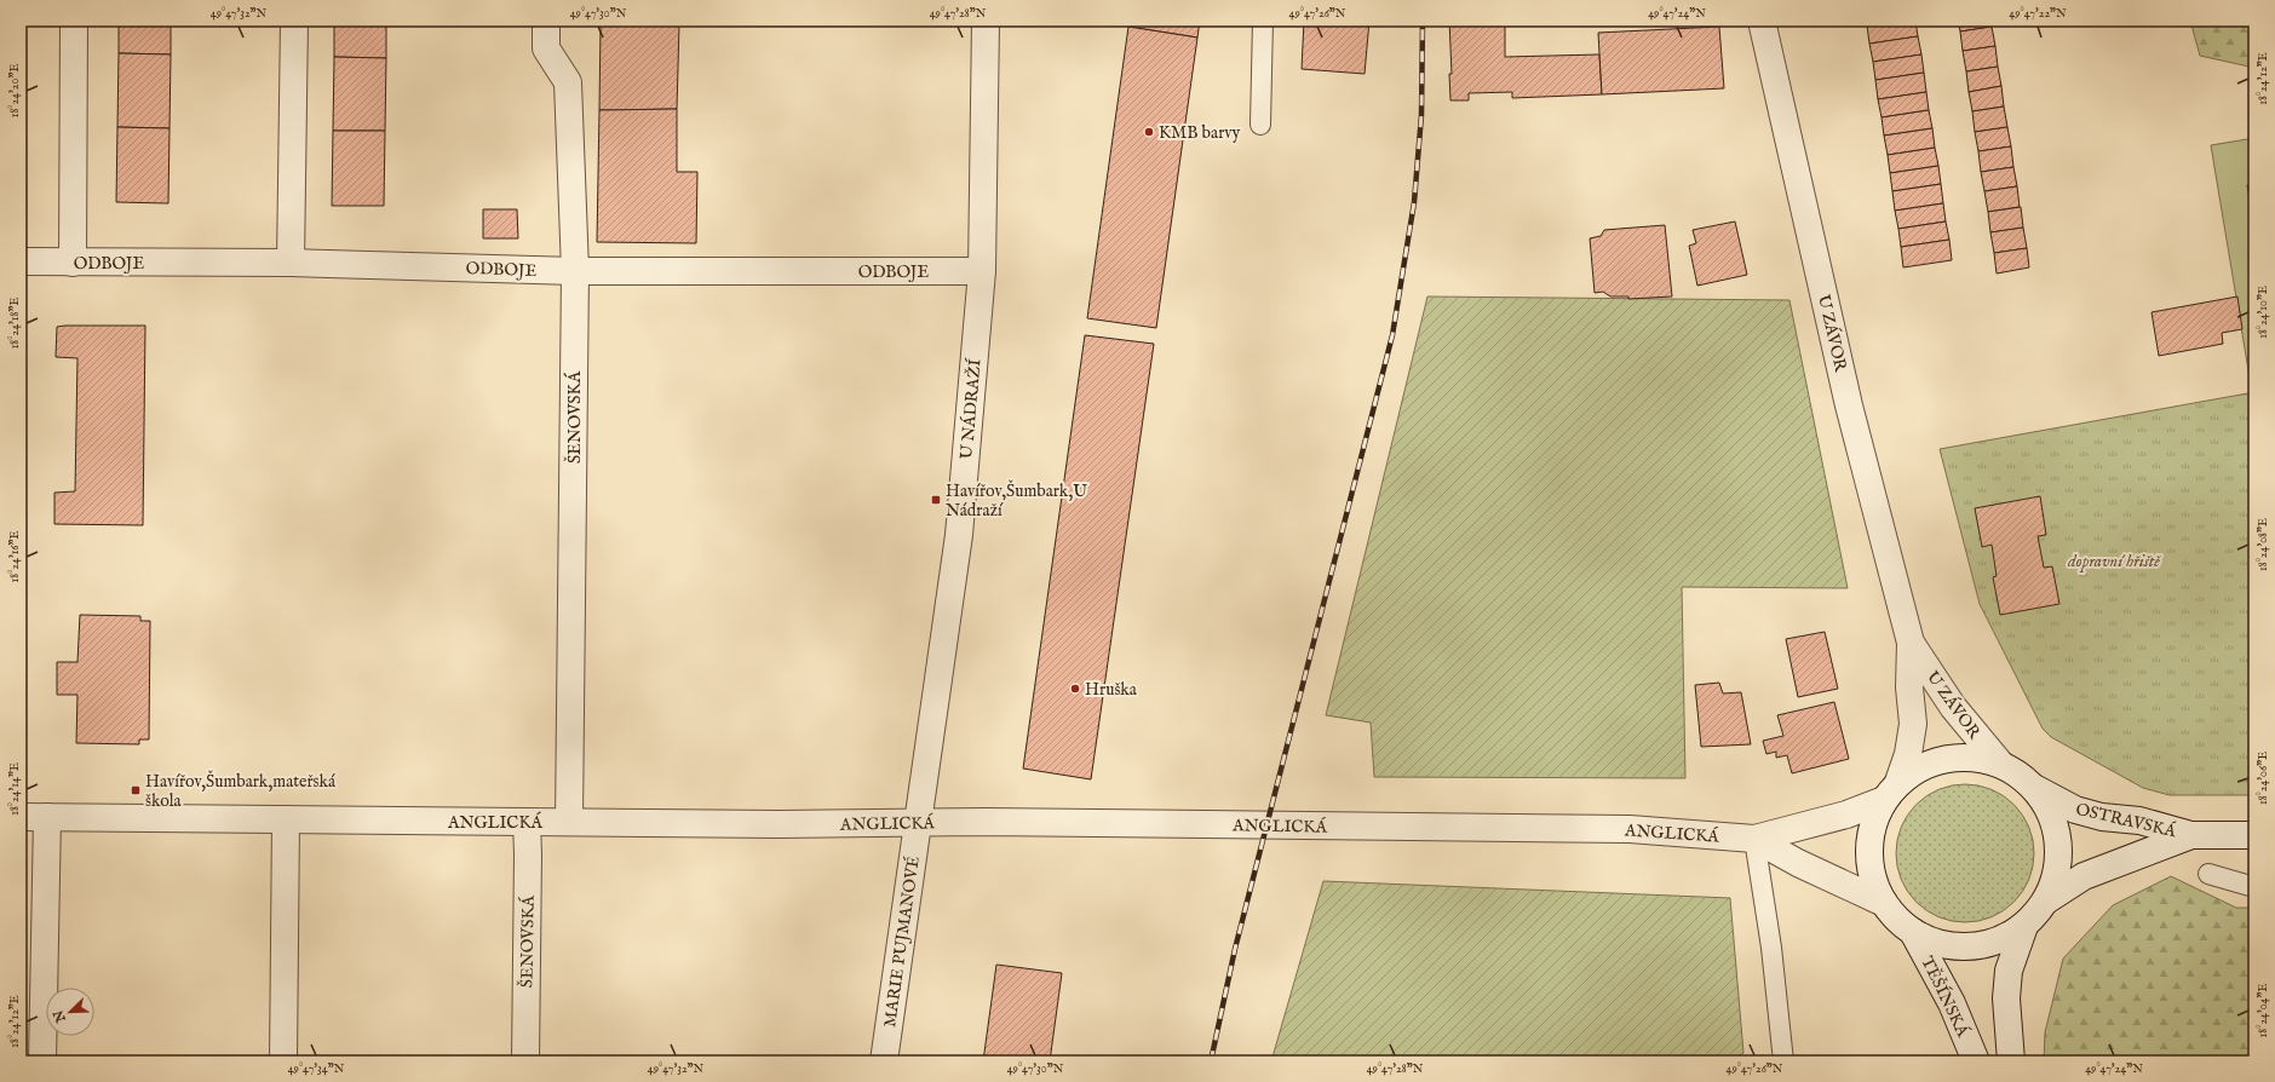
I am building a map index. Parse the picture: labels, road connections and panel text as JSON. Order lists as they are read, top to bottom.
{
  "streets": {
    "street": [
      "ODBOJE",
      "U ZÁVOR",
      "U NÁDRAŽÍ",
      "ŠENOVSKÁ",
      "OSTRAVSKÁ",
      "ANGLICKÁ",
      "MARIE PUJMANOVÉ",
      "TĚŠÍNSKÁ"
    ]
  },
  "crossings": [
    ["ODBOJE", "U NÁDRAŽÍ"],
    ["ODBOJE", "ŠENOVSKÁ"],
    ["U ZÁVOR", "ANGLICKÁ"],
    ["U ZÁVOR", "TĚŠÍNSKÁ"],
    ["U NÁDRAŽÍ", "ANGLICKÁ"],
    ["U NÁDRAŽÍ", "MARIE PUJMANOVÉ"],
    ["ŠENOVSKÁ", "ANGLICKÁ"],
    ["ANGLICKÁ", "MARIE PUJMANOVÉ"]
  ],
  "parks": ["dopravní hřiště"],
  "places": {
    "other": ["KMB barvy", "Hruška"],
    "transit": ["Havířov,Šumbark,U Nádraží", "Havířov,Šumbark,mateřská škola"]
  },
  "north": "bottom left",
  "coordinates": [
    "49°47'32\"N",
    "49°47'30\"N",
    "49°47'28\"N",
    "49°47'26\"N",
    "49°47'24\"N",
    "49°47'22\"N",
    "18°24'12\"E",
    "18°24'20\"E",
    "18°24'10\"E",
    "18°24'18\"E",
    "18°24'08\"E",
    "18°24'16\"E",
    "18°24'06\"E",
    "18°24'14\"E",
    "18°24'04\"E",
    "49°47'34\"N"
  ]
}
